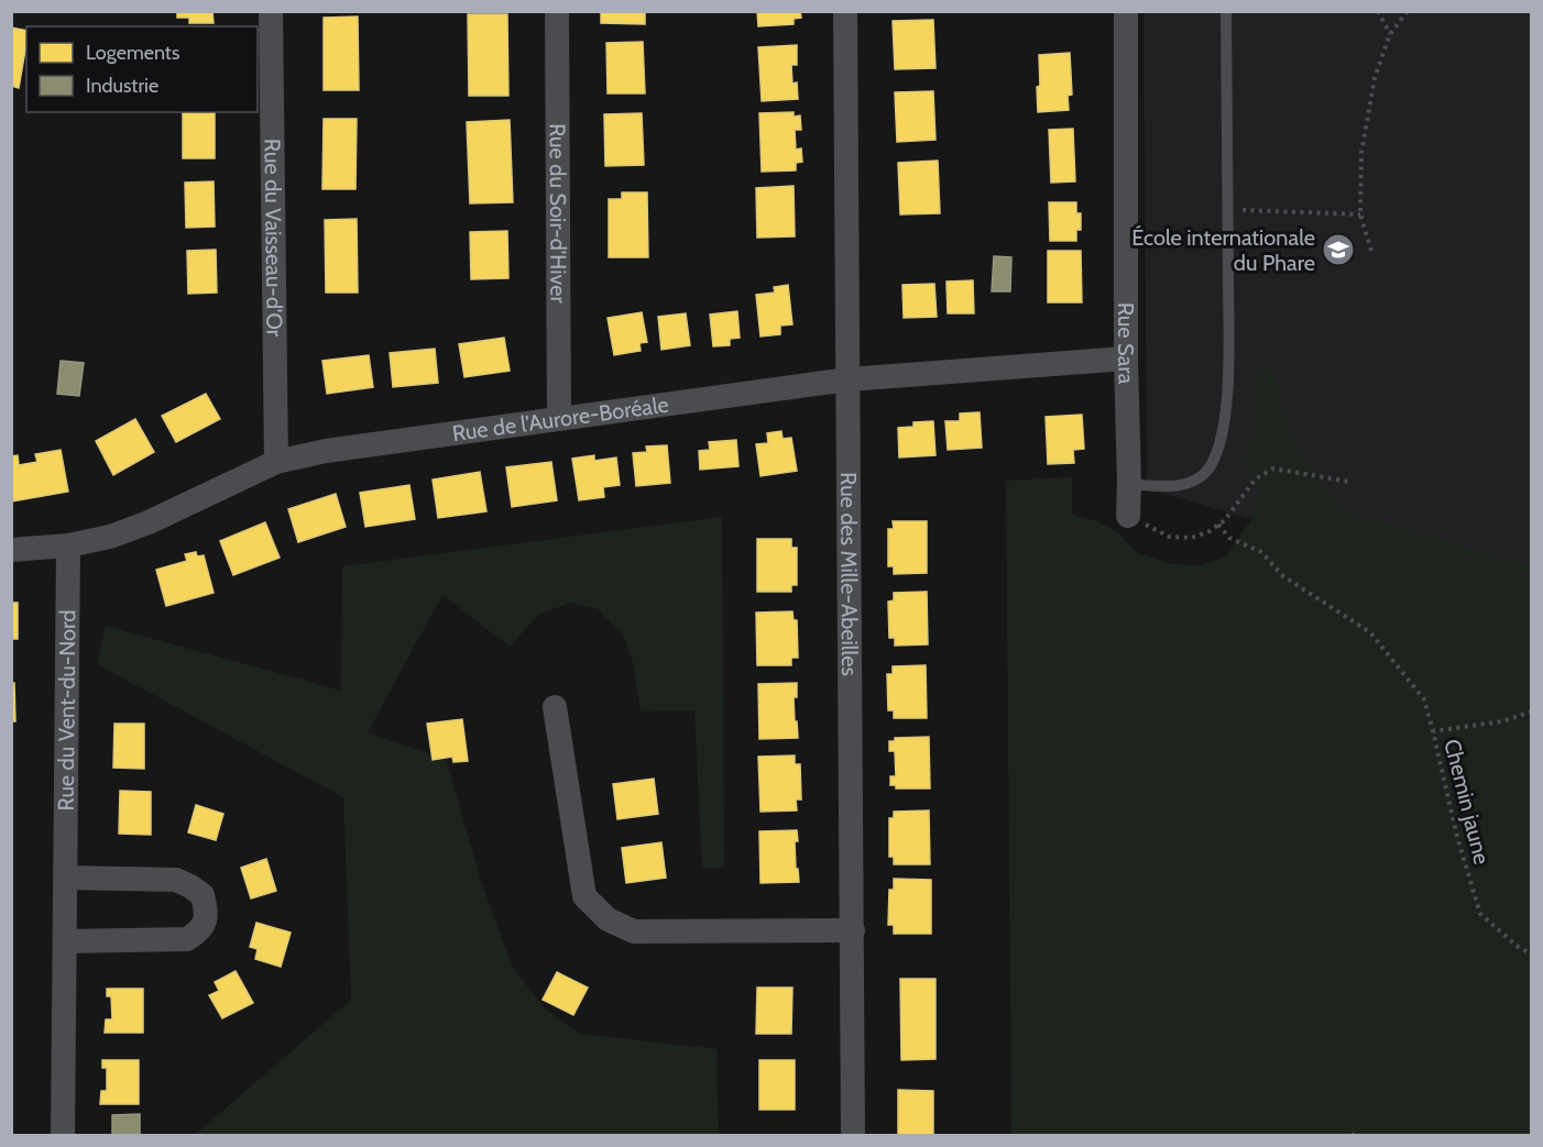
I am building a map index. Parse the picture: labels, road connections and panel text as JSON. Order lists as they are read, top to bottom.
{
  "streets": {
    "street": [
      "Rue du Soir-d'Hiver",
      "Rue du Vaisseau-d'Or",
      "Rue Sara",
      "Rue de l'Aurore-Boréale",
      "Rue des Mille-Abeilles",
      "Rue du Vent-du-Nord"
    ],
    "path": ["Chemin jaune"]
  },
  "crossings": [
    ["Rue du Soir-d'Hiver", "Rue de l'Aurore-Boréale"],
    ["Rue du Vaisseau-d'Or", "Rue de l'Aurore-Boréale"],
    ["Rue Sara", "Rue de l'Aurore-Boréale"],
    ["Rue de l'Aurore-Boréale", "Rue des Mille-Abeilles"],
    ["Rue de l'Aurore-Boréale", "Rue du Vent-du-Nord"]
  ],
  "places": {
    "school or university": ["École internationale du Phare"]
  },
  "legend": ["Logements", "Industrie"]
}
